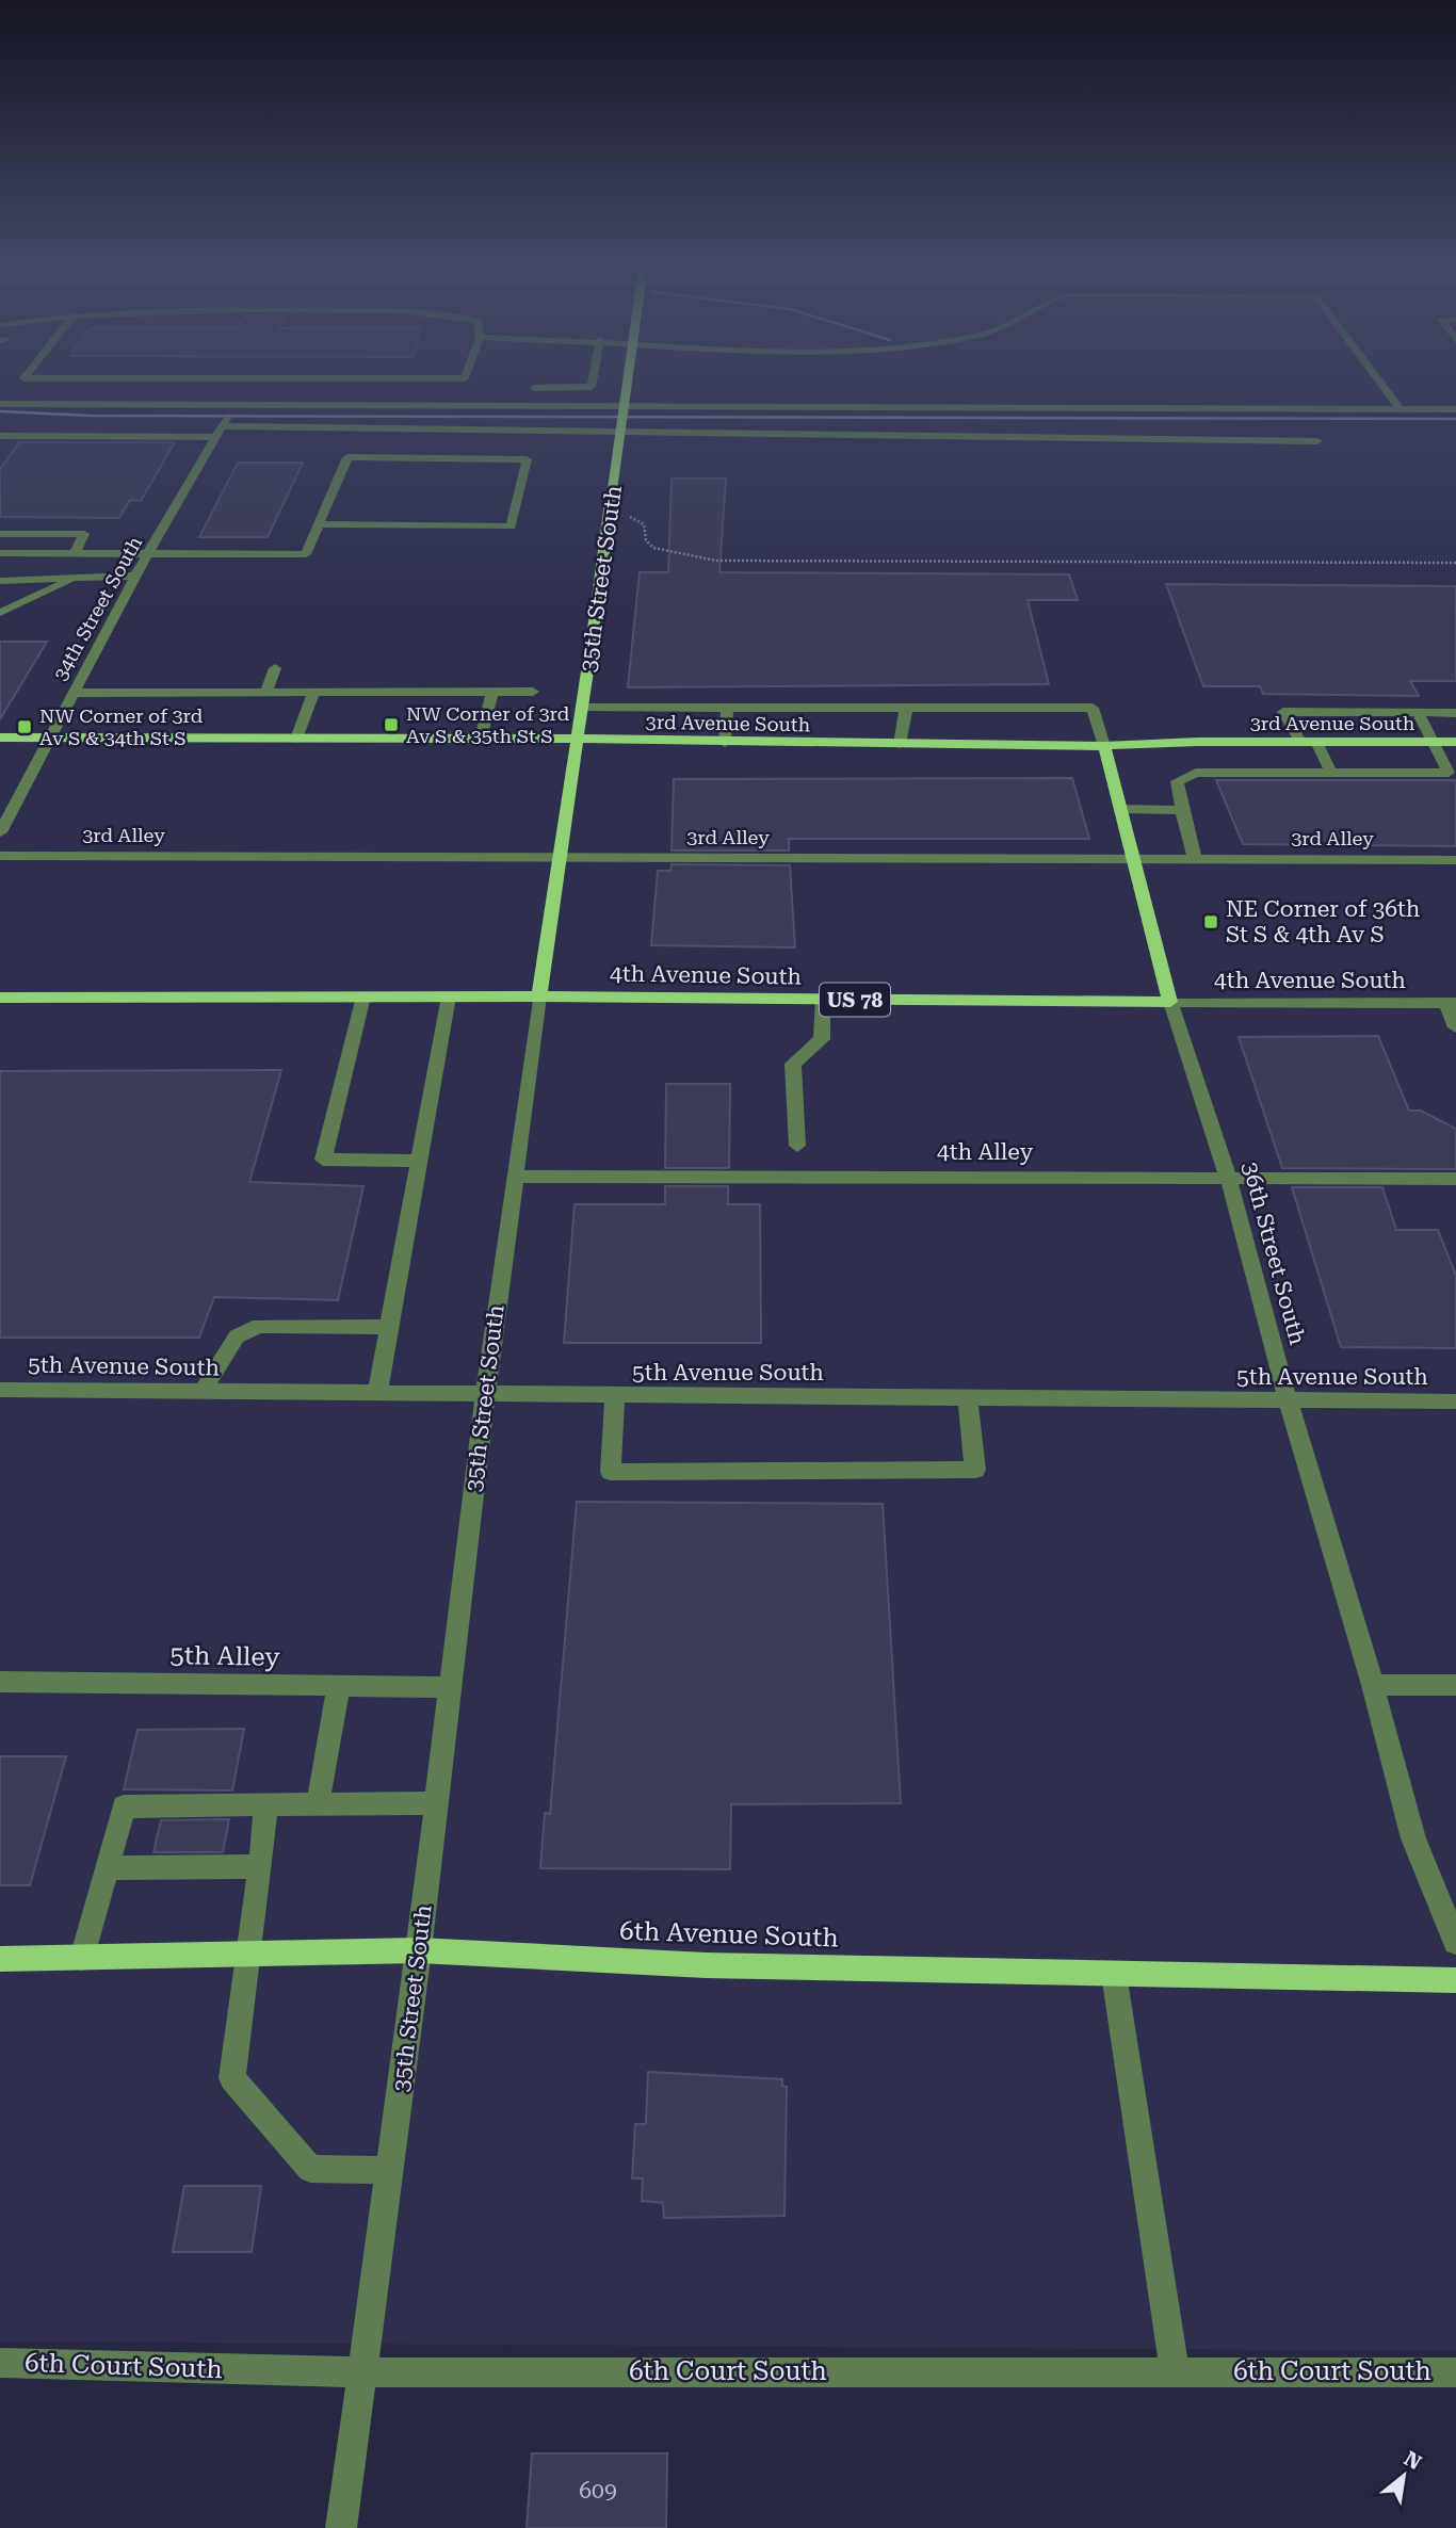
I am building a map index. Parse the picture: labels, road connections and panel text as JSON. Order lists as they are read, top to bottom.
{
  "streets": {
    "main road": [
      "35th Street South",
      "3rd Avenue South",
      "4th Avenue South",
      "US 78",
      "36th Street South",
      "6th Avenue South"
    ],
    "street": [
      "34th Street South",
      "3rd Alley",
      "4th Alley",
      "5th Avenue South",
      "5th Alley",
      "6th Court South"
    ]
  },
  "crossings": [
    ["35th Street South", "3rd Avenue South"],
    ["35th Street South", "3rd Alley"],
    ["35th Street South", "4th Avenue South"],
    ["35th Street South", "4th Alley"],
    ["35th Street South", "5th Avenue South"],
    ["35th Street South", "5th Alley"],
    ["35th Street South", "6th Avenue South"],
    ["35th Street South", "6th Court South"],
    ["34th Street South", "3rd Avenue South"],
    ["3rd Avenue South", "36th Street South"],
    ["3rd Alley", "36th Street South"],
    ["4th Avenue South", "36th Street South"],
    ["4th Alley", "36th Street South"],
    ["36th Street South", "5th Avenue South"]
  ],
  "places": {
    "transit": ["NW Corner of 3rd Av S & 35th St S", "NW Corner of 3rd Av S & 34th St S", "NE Corner of 36th St S & 4th Av S"]
  },
  "house_numbers": ["609"],
  "north": "top right"
}
